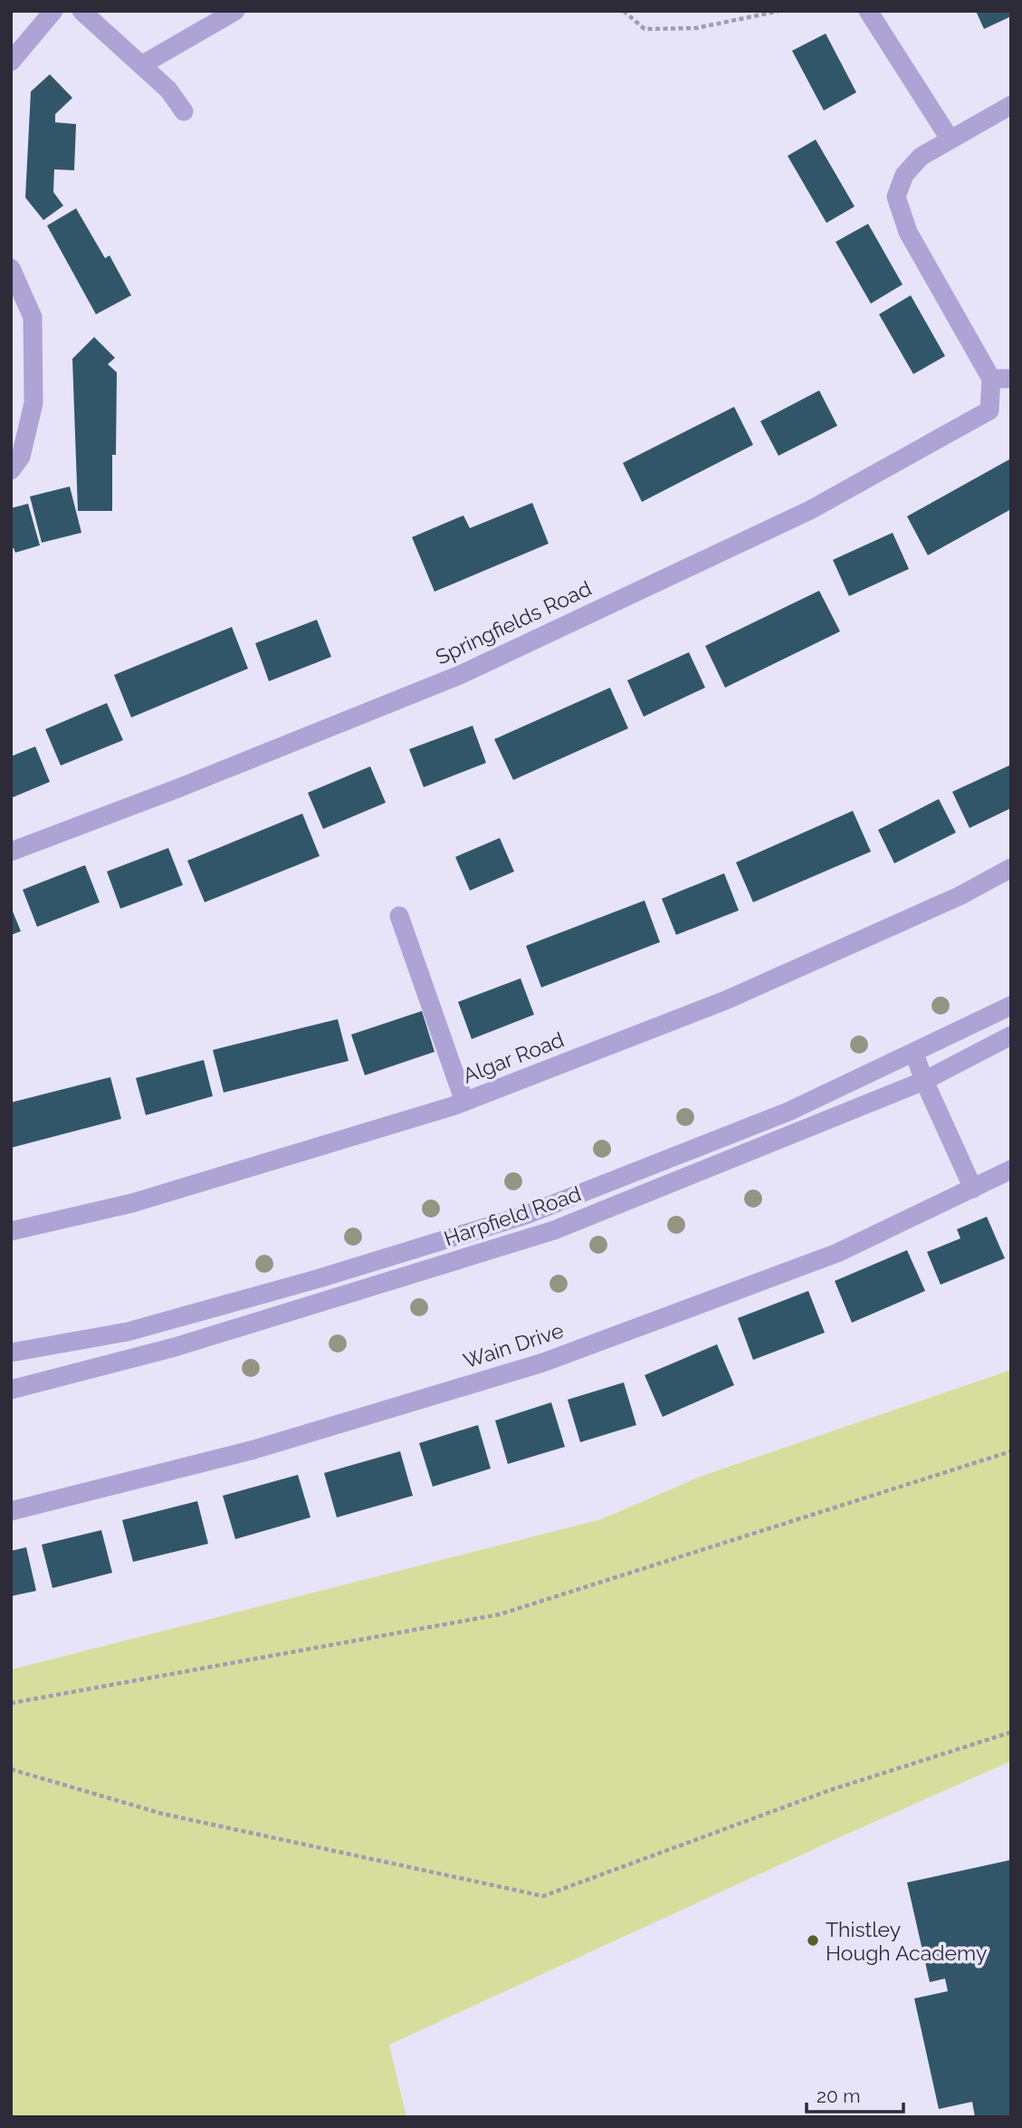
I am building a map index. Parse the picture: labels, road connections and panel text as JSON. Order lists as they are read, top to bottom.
{
  "streets": {
    "street": [
      "Springfields Road",
      "Algar Road",
      "Harpfield Road",
      "Wain Drive"
    ]
  },
  "places": ["Thistley Hough Academy"],
  "scale_bar": "20 m"
}
